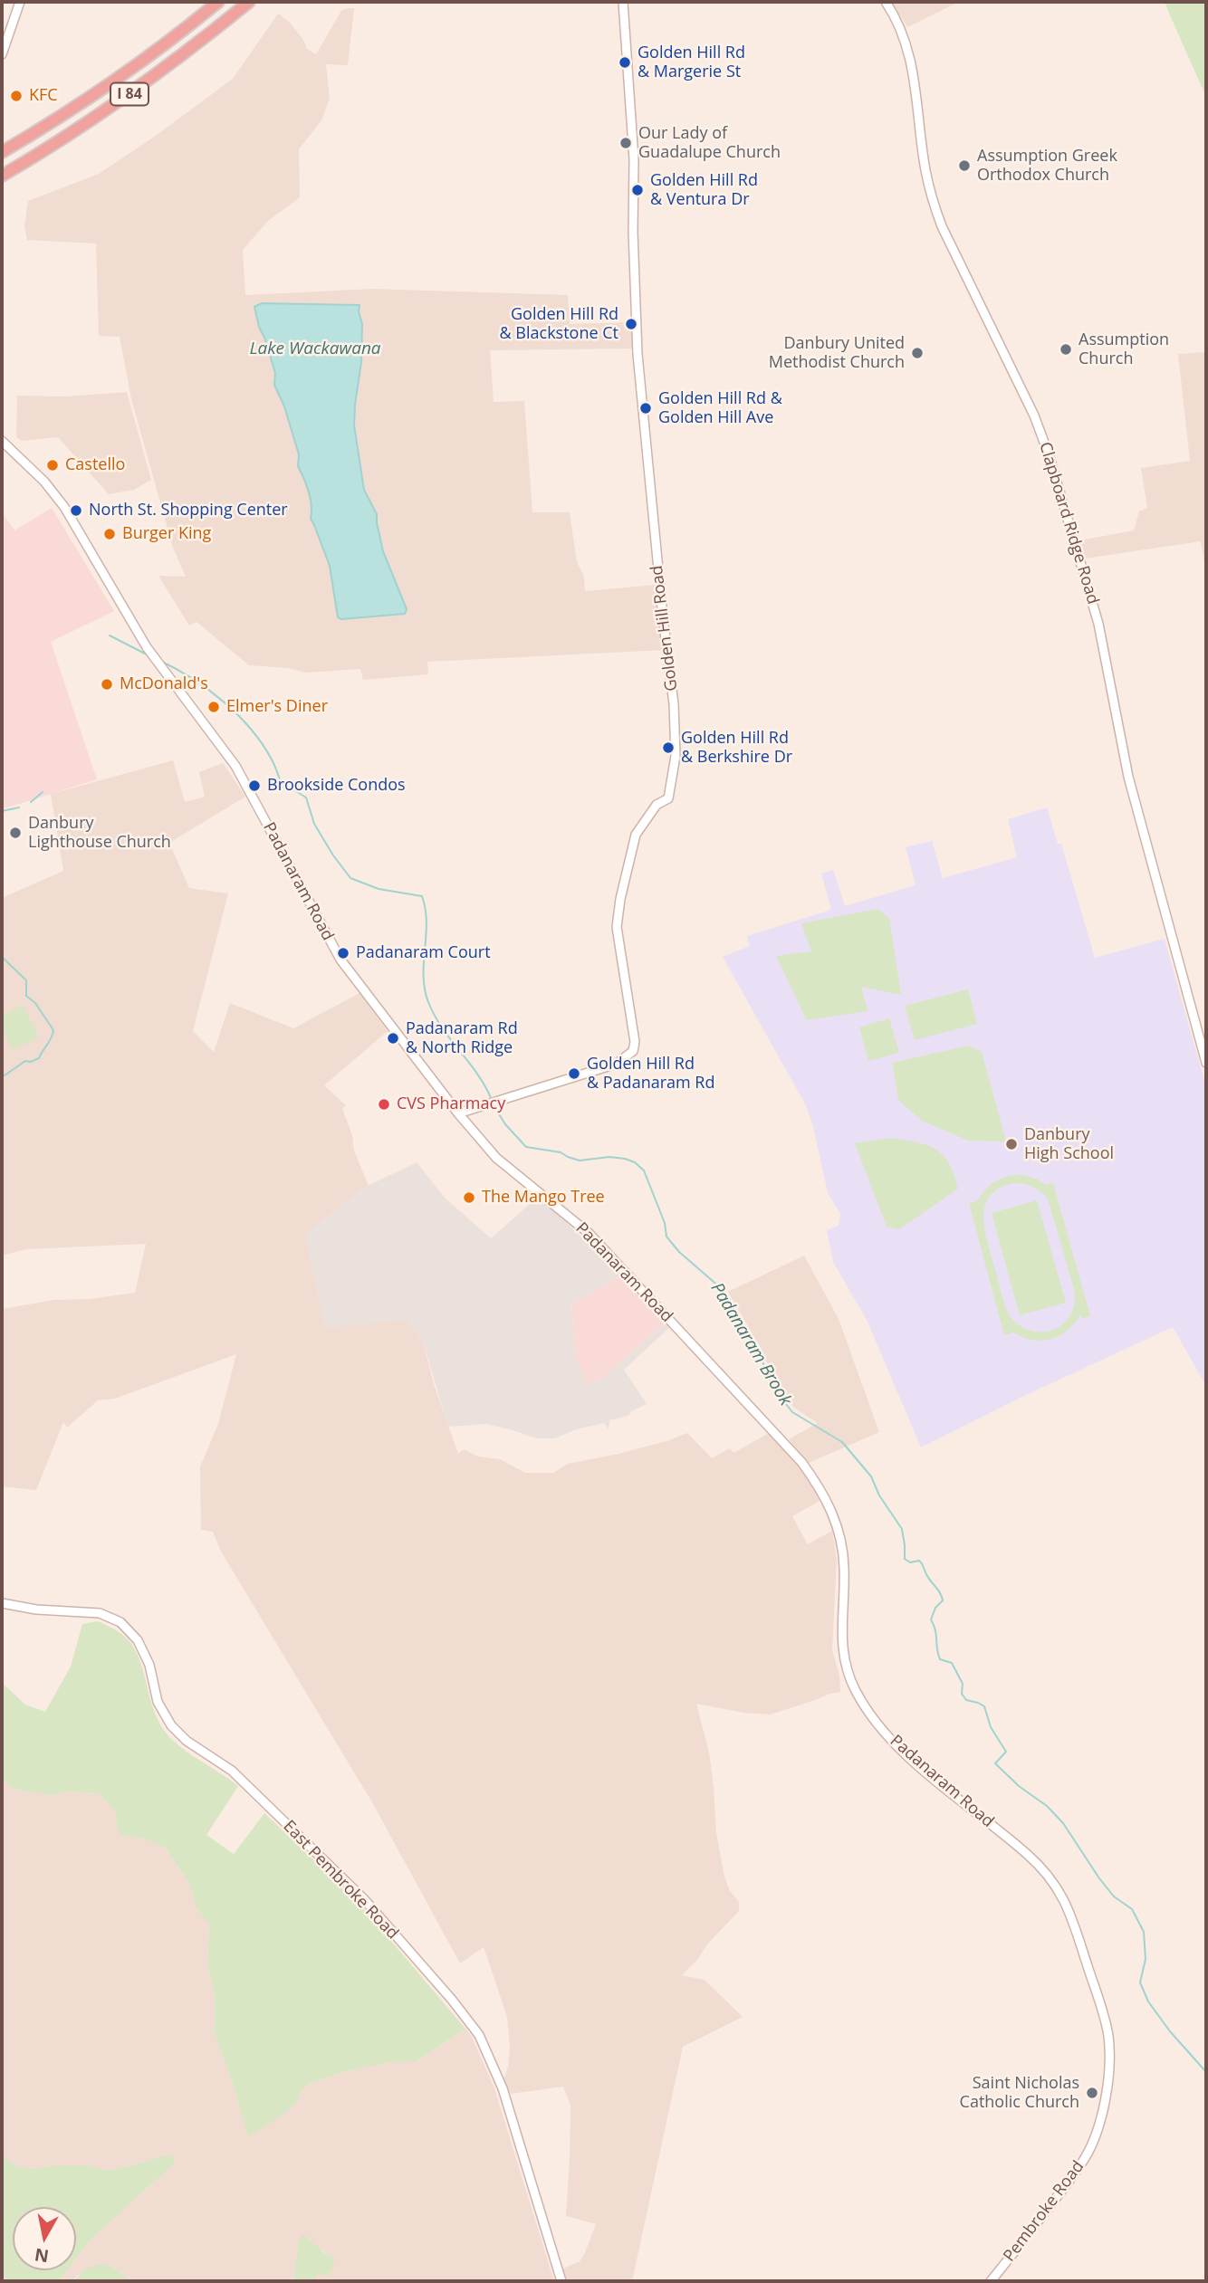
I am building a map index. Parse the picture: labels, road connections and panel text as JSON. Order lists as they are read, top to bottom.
{
  "streets": {
    "highway": ["I 84"],
    "main road": [
      "Clapboard Ridge Road",
      "Golden Hill Road",
      "Padanaram Road",
      "East Pembroke Road",
      "Pembroke Road"
    ]
  },
  "crossings": [
    ["Golden Hill Road", "Padanaram Road"],
    ["Padanaram Road", "Pembroke Road"]
  ],
  "water": ["Lake Wackawana", "Padanaram Brook"],
  "places": [
    "Golden Hill Rd & Margerie St",
    "KFC",
    "Our Lady of Guadalupe Church",
    "Assumption Greek Orthodox Church",
    "Golden Hill Rd & Ventura Dr",
    "Golden Hill Rd & Blackstone Ct",
    "Assumption Church",
    "Danbury United Methodist Church",
    "Golden Hill Rd & Golden Hill Ave",
    "Castello",
    "North St. Shopping Center",
    "Burger King",
    "McDonald's",
    "Elmer's Diner",
    "Golden Hill Rd & Berkshire Dr",
    "Brookside Condos",
    "Danbury Lighthouse Church",
    "Padanaram Court",
    "Padanaram Rd & North Ridge",
    "Golden Hill Rd & Padanaram Rd",
    "CVS Pharmacy",
    "Danbury High School",
    "The Mango Tree",
    "Saint Nicholas Catholic Church"
  ],
  "north": "bottom"
}
